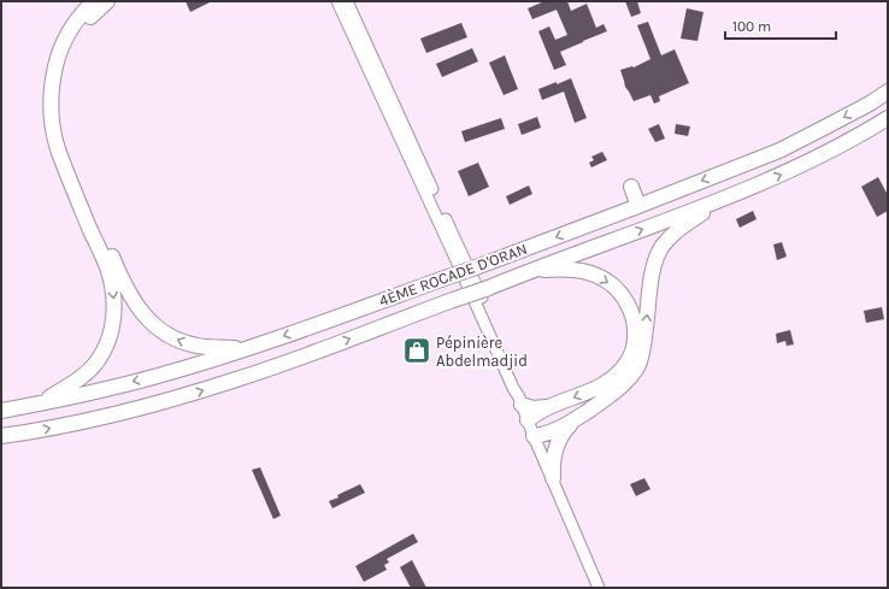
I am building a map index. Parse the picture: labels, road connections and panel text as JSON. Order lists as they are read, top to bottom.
{
  "streets": {
    "highway": ["4ÈME ROCADE D'ORAN"]
  },
  "places": {
    "shop": ["Pépinière Abdelmadjid"]
  },
  "scale_bar": "100 m"
}
